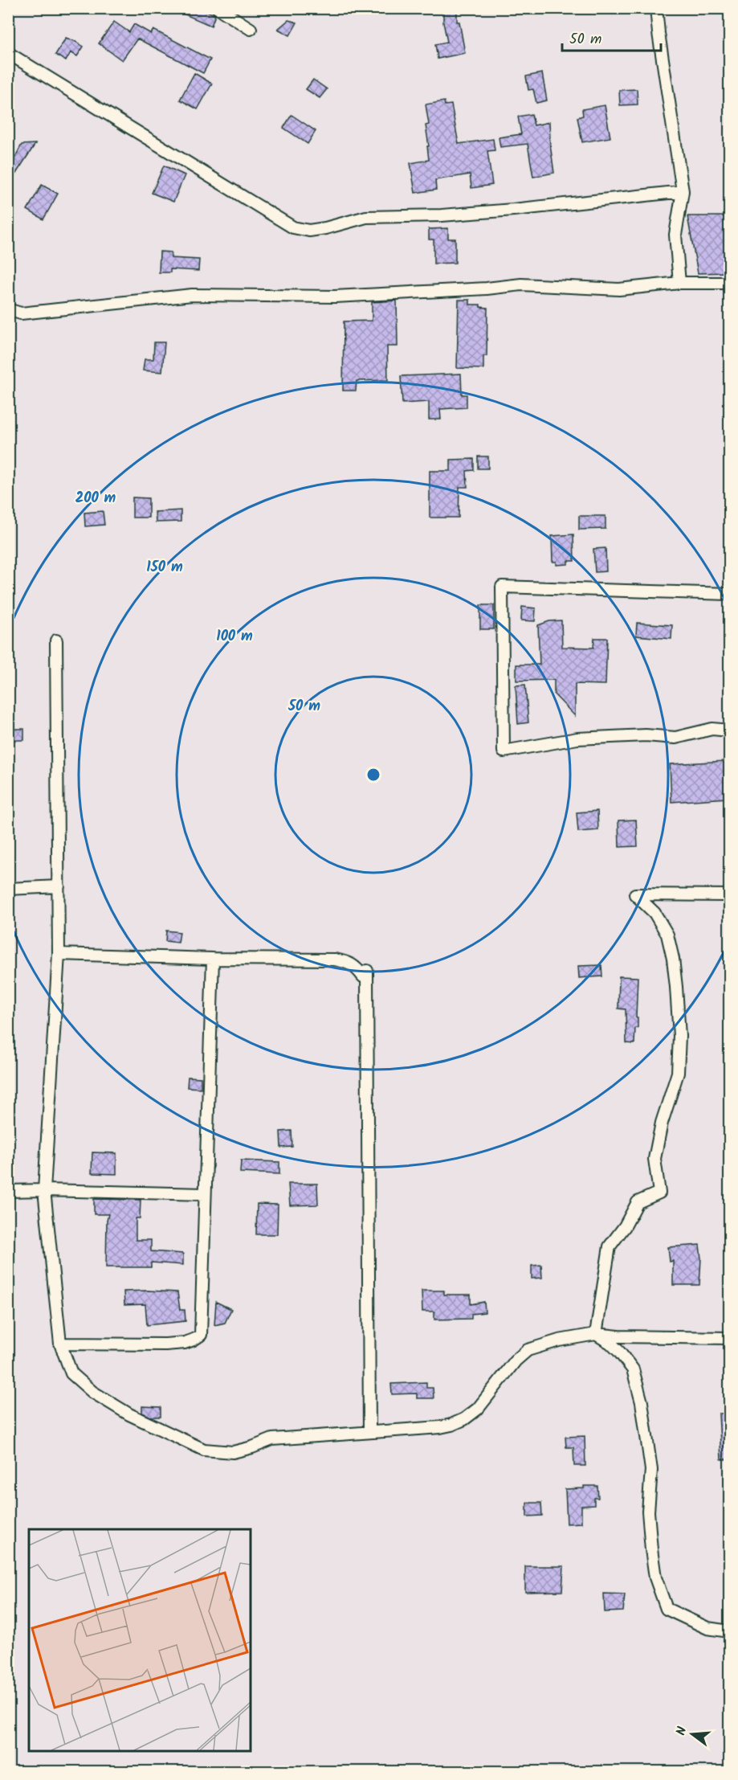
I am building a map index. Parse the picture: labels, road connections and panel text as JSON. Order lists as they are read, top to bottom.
{
  "scale_bar": "50 m",
  "north": "left",
  "rings": [
    "200 m",
    "150 m",
    "100 m",
    "50 m"
  ]
}
